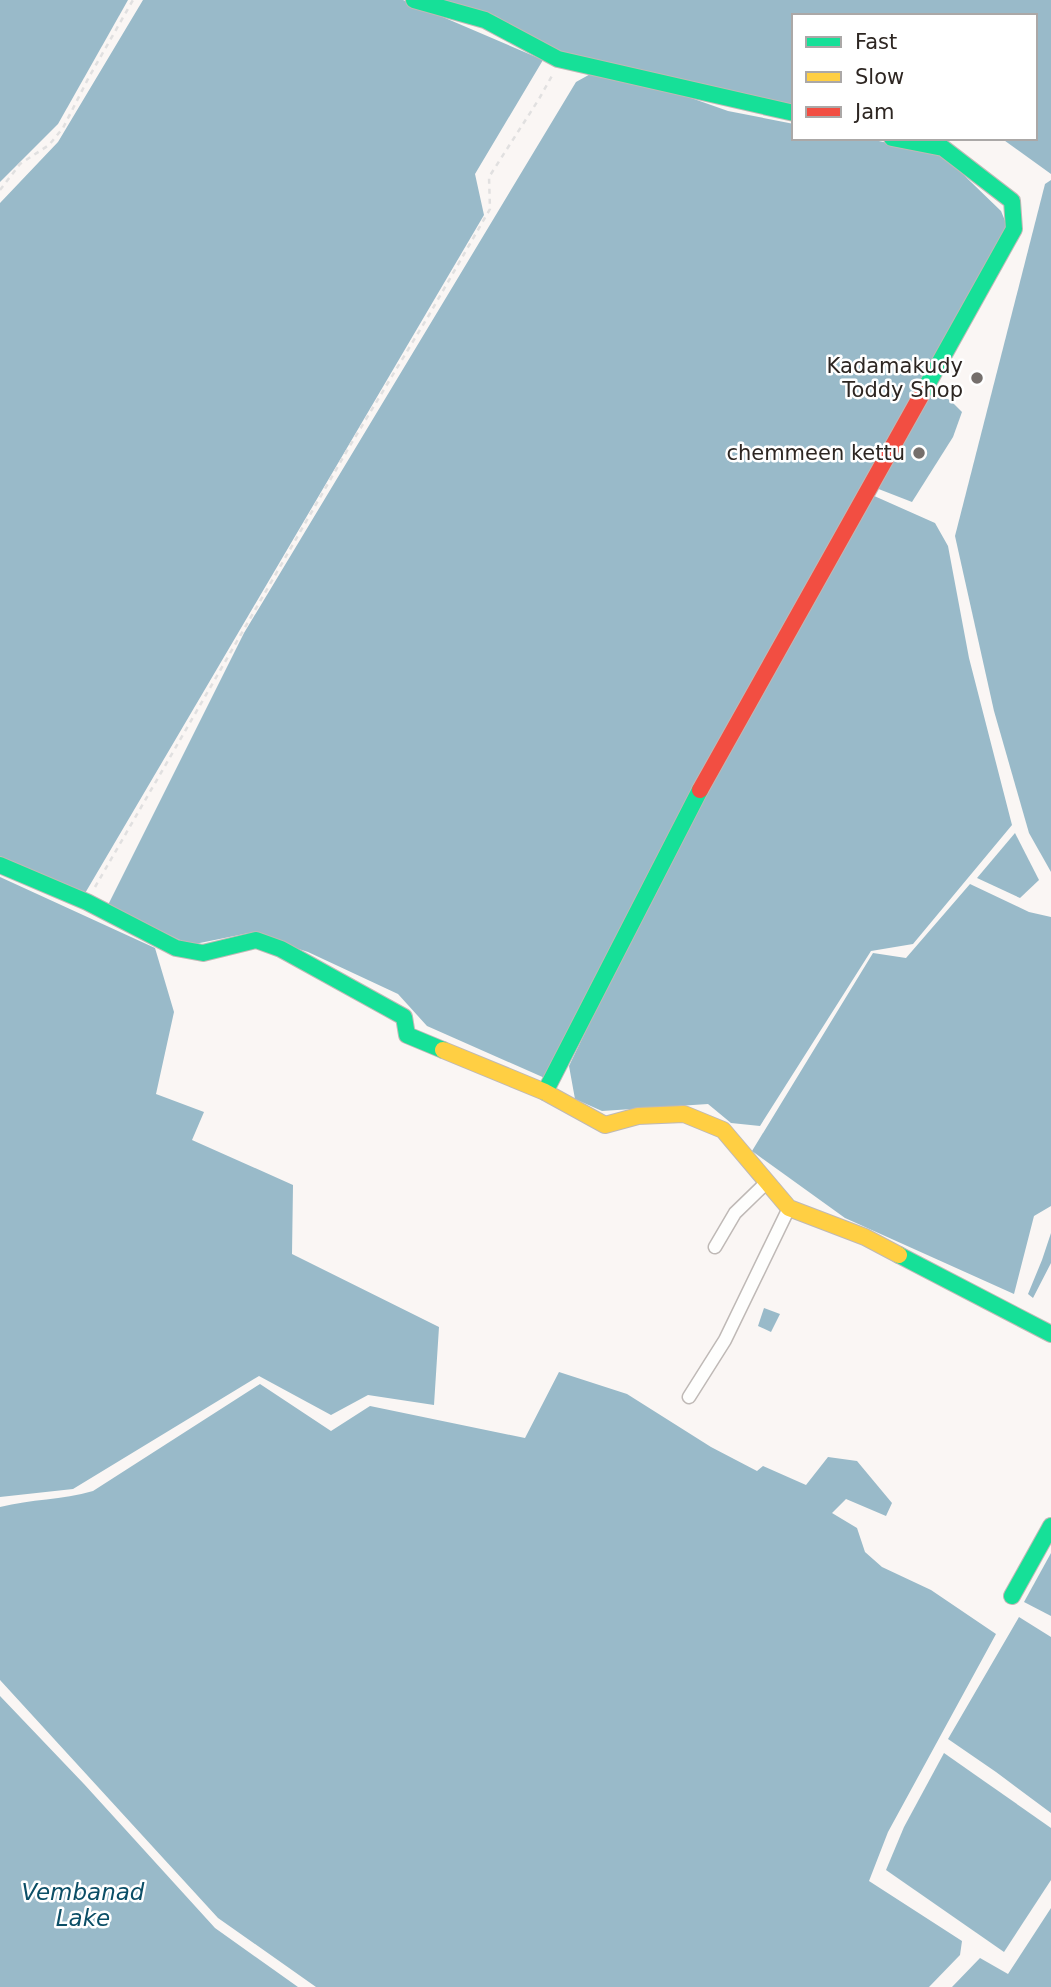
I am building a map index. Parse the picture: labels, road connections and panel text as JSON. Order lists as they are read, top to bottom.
{
  "water": ["Vembanad Lake"],
  "places": ["Kadamakudy Toddy Shop", "chemmeen kettu"],
  "legend": ["Fast", "Slow", "Jam"]
}
